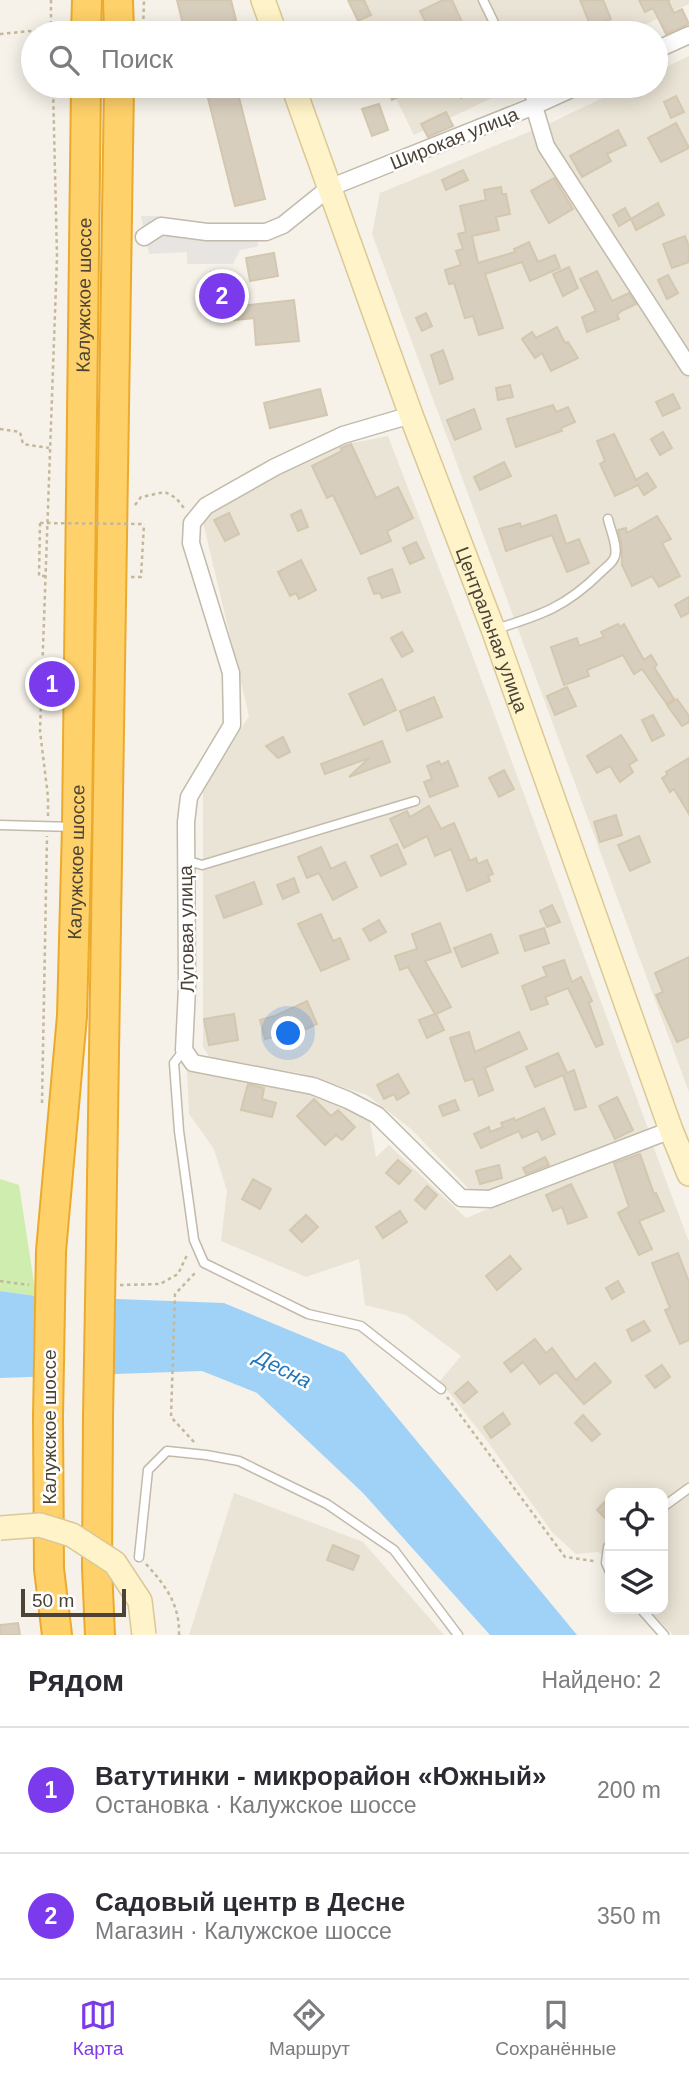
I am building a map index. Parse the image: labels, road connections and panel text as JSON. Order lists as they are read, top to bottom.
{
  "streets": {
    "highway": ["Калужское шоссе"],
    "street": ["Широкая улица", "Центральная улица", "Луговая улица"]
  },
  "crossings": [
    ["Широкая улица", "Центральная улица"],
    ["Центральная улица", "Луговая улица"]
  ],
  "water": ["Десна"],
  "scale_bar": "50 m",
  "page": {
    "search": "Поиск",
    "pins": ["2", "1"],
    "scale": "50 m",
    "heading": ["Рядом", "Найдено: 2"],
    "list": [
      {
        "mark": "1",
        "name": "Ватутинки - микрорайон «Южный»",
        "note": "Остановка · Калужское шоссе",
        "value": "200 m"
      },
      {
        "mark": "2",
        "name": "Садовый центр в Десне",
        "note": "Магазин · Калужское шоссе",
        "value": "350 m"
      }
    ],
    "nav": ["Карта", "Маршрут", "Сохранённые"]
  }
}
